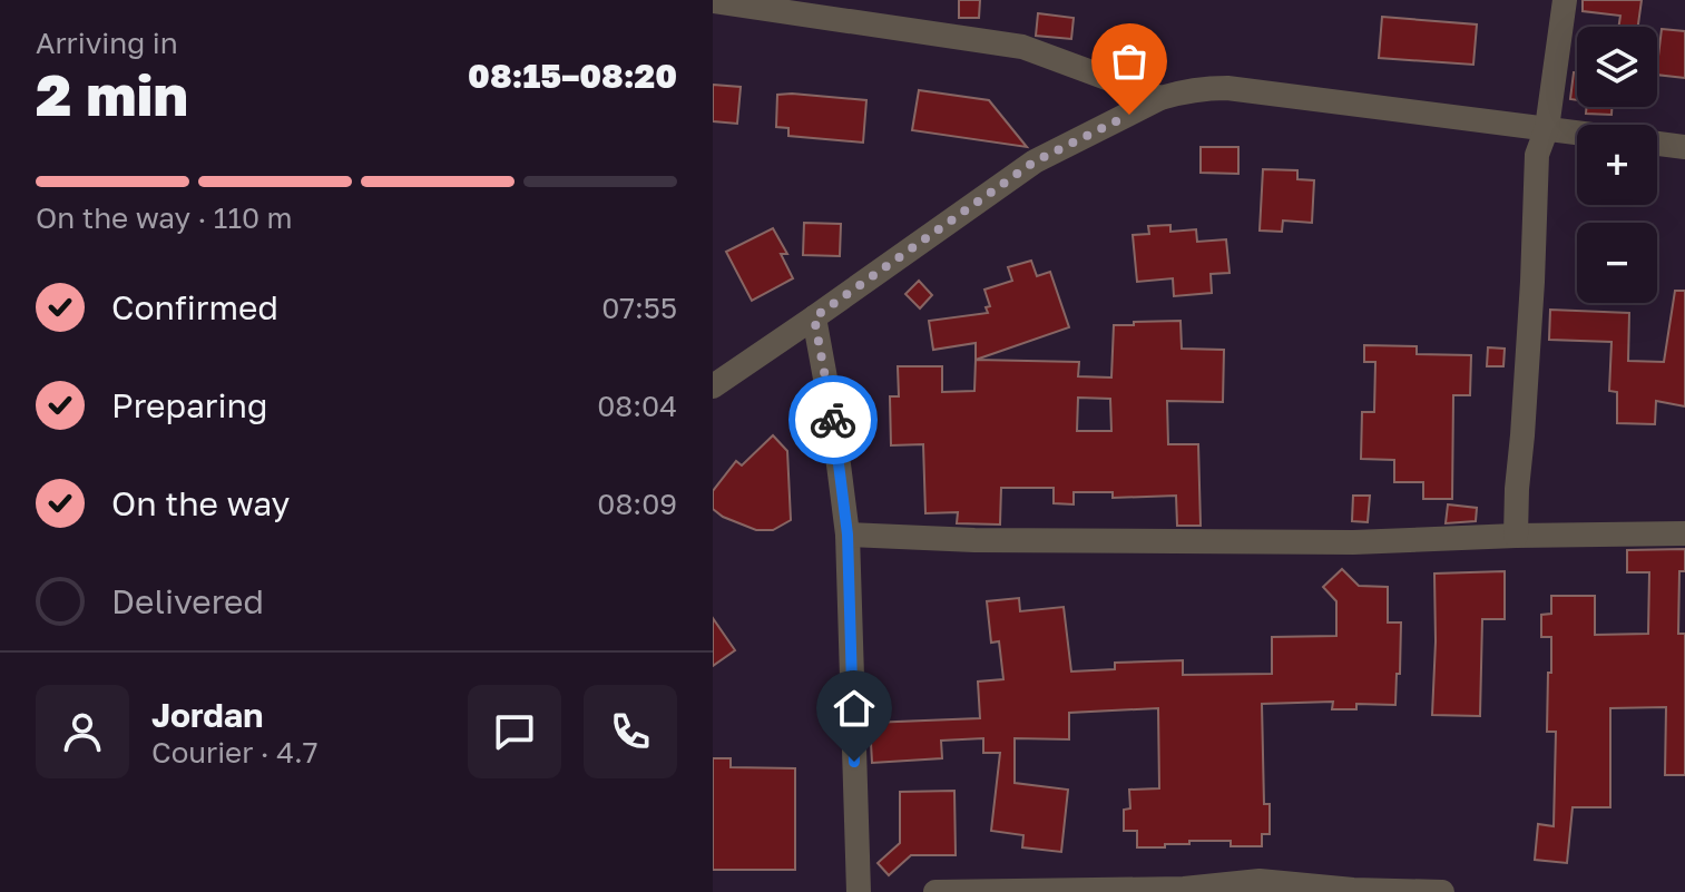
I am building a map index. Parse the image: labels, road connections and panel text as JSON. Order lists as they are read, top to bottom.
{
  "page": {
    "heading": ["2 min", "Arriving in", "08:15–08:20"],
    "panel": ["Jordan", "Courier · 4.7"],
    "map_buttons": ["+", "−"],
    "bar": "On the way · 110 m",
    "list": [
      ["Confirmed", "07:55"],
      ["Preparing", "08:04"],
      ["On the way", "08:09"],
      "Delivered"
    ]
  }
}
